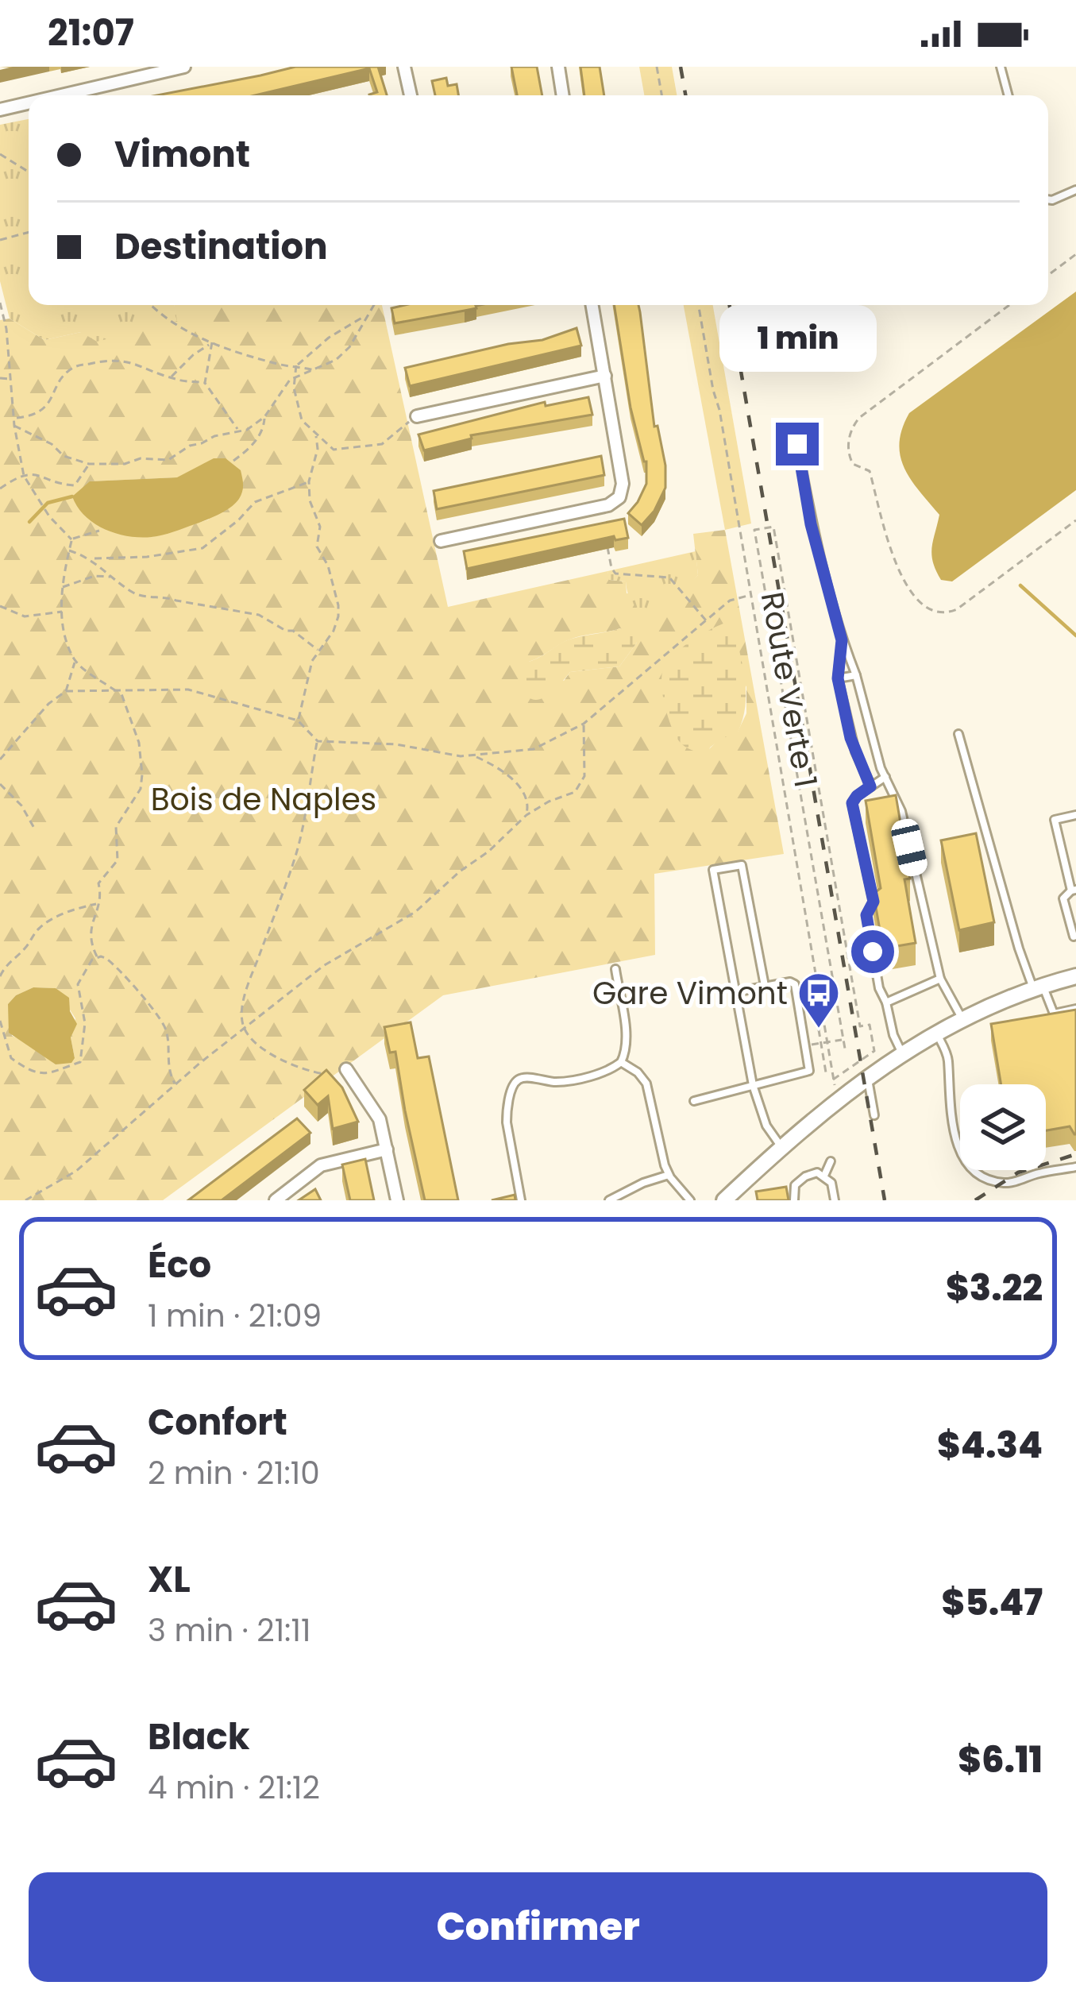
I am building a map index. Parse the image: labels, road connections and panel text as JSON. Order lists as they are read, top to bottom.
{
  "streets": {
    "path": ["Route Verte 1"]
  },
  "parks": ["Bois de Naples"],
  "places": {
    "bus stop": ["Gare Vimont"]
  },
  "page": {
    "status": "21:07",
    "banner": ["Vimont", "Destination"],
    "bubble": "1 min",
    "list": [
      {
        "name": "Éco",
        "note": "1 min · 21:09",
        "value": "$3.22"
      },
      {
        "name": "Confort",
        "note": "2 min · 21:10",
        "value": "$4.34"
      },
      {
        "name": "XL",
        "note": "3 min · 21:11",
        "value": "$5.47"
      },
      {
        "name": "Black",
        "note": "4 min · 21:12",
        "value": "$6.11"
      }
    ],
    "buttons": "Confirmer"
  }
}
